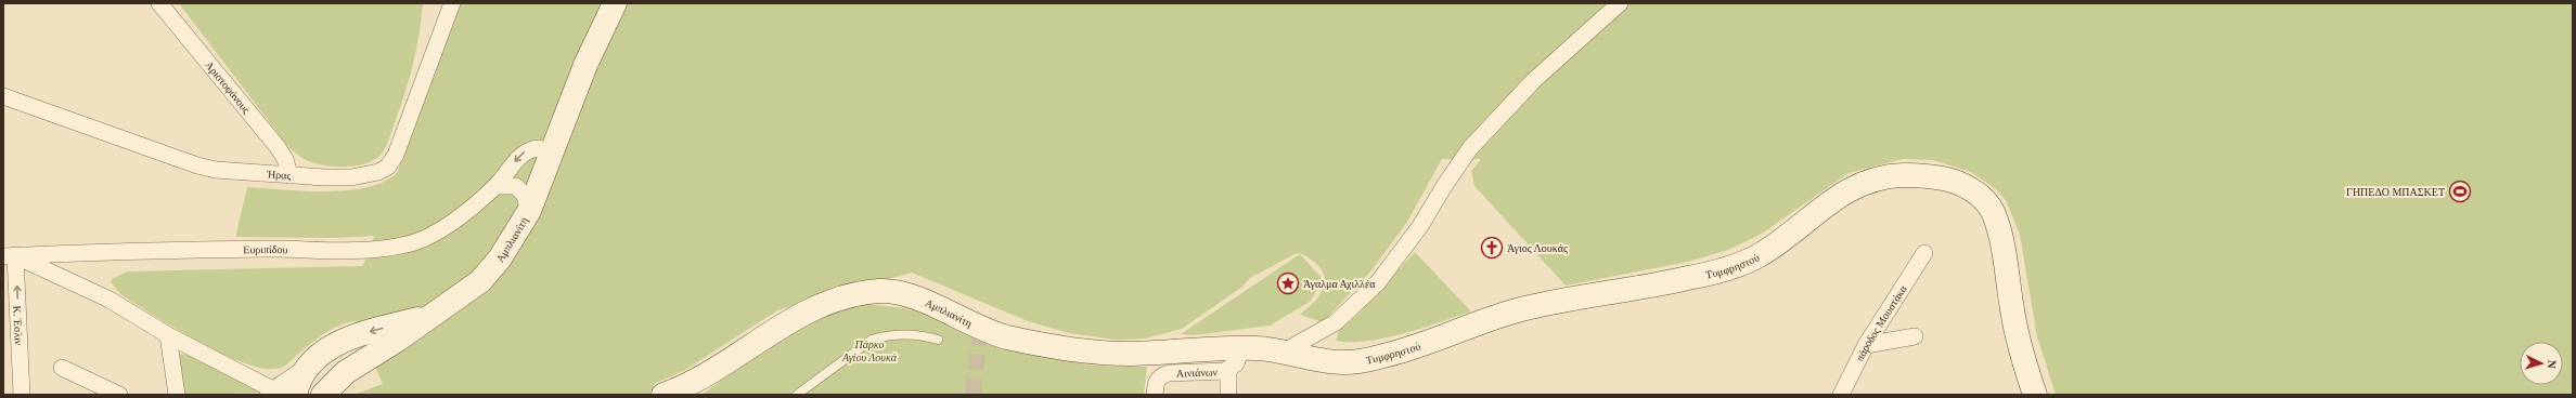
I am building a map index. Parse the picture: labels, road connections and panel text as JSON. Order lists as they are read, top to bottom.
{
  "streets": {
    "street": [
      "Αριστοφάνους",
      "Ήρας",
      "Αμπλιανίτη",
      "Ευριπίδου",
      "Τυμφρηστού",
      "πάροδος Μουστάκα",
      "K. Έσλιν",
      "Αινιάνων"
    ]
  },
  "crossings": [
    ["Αριστοφάνους", "Ήρας"],
    ["Αμπλιανίτη", "Ευριπίδου"],
    ["Αμπλιανίτη", "Τυμφρηστού"],
    ["Αμπλιανίτη", "Αινιάνων"],
    ["Ευριπίδου", "K. Έσλιν"],
    ["Τυμφρηστού", "Αινιάνων"]
  ],
  "one_way": ["K. Έσλιν"],
  "parks": ["Πάρκο Αγίου Λουκά"],
  "places": {
    "sports": ["ΓΗΠΕΔΟ ΜΠΑΣΚΕΤ"],
    "church": ["Άγιος Λουκάς"],
    "place": ["Άγαλμα Αχιλλέα"]
  },
  "north": "right"
}
